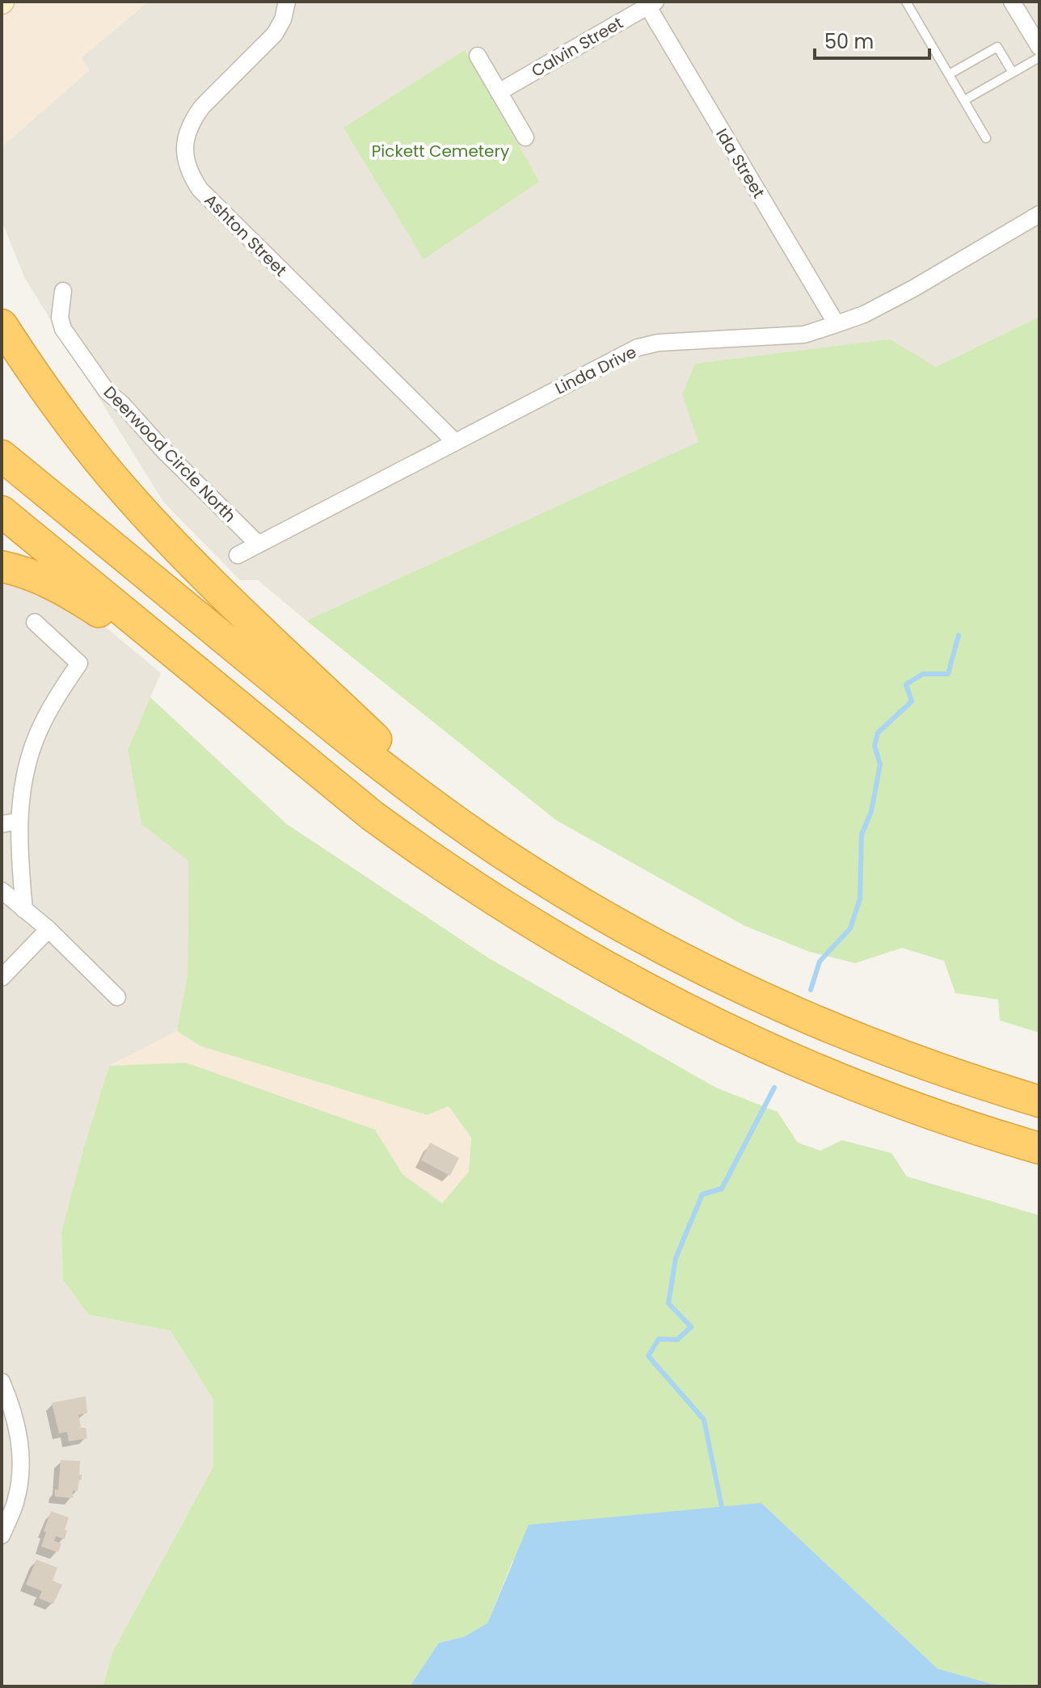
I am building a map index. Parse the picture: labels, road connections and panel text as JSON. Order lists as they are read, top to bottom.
{
  "streets": {
    "street": [
      "Calvin Street",
      "Ida Street",
      "Ashton Street",
      "Linda Drive",
      "Deerwood Circle North"
    ]
  },
  "crossings": [
    ["Calvin Street", "Ida Street"],
    ["Ida Street", "Linda Drive"],
    ["Ashton Street", "Linda Drive"],
    ["Linda Drive", "Deerwood Circle North"]
  ],
  "parks": ["Pickett Cemetery"],
  "scale_bar": "50 m"
}
